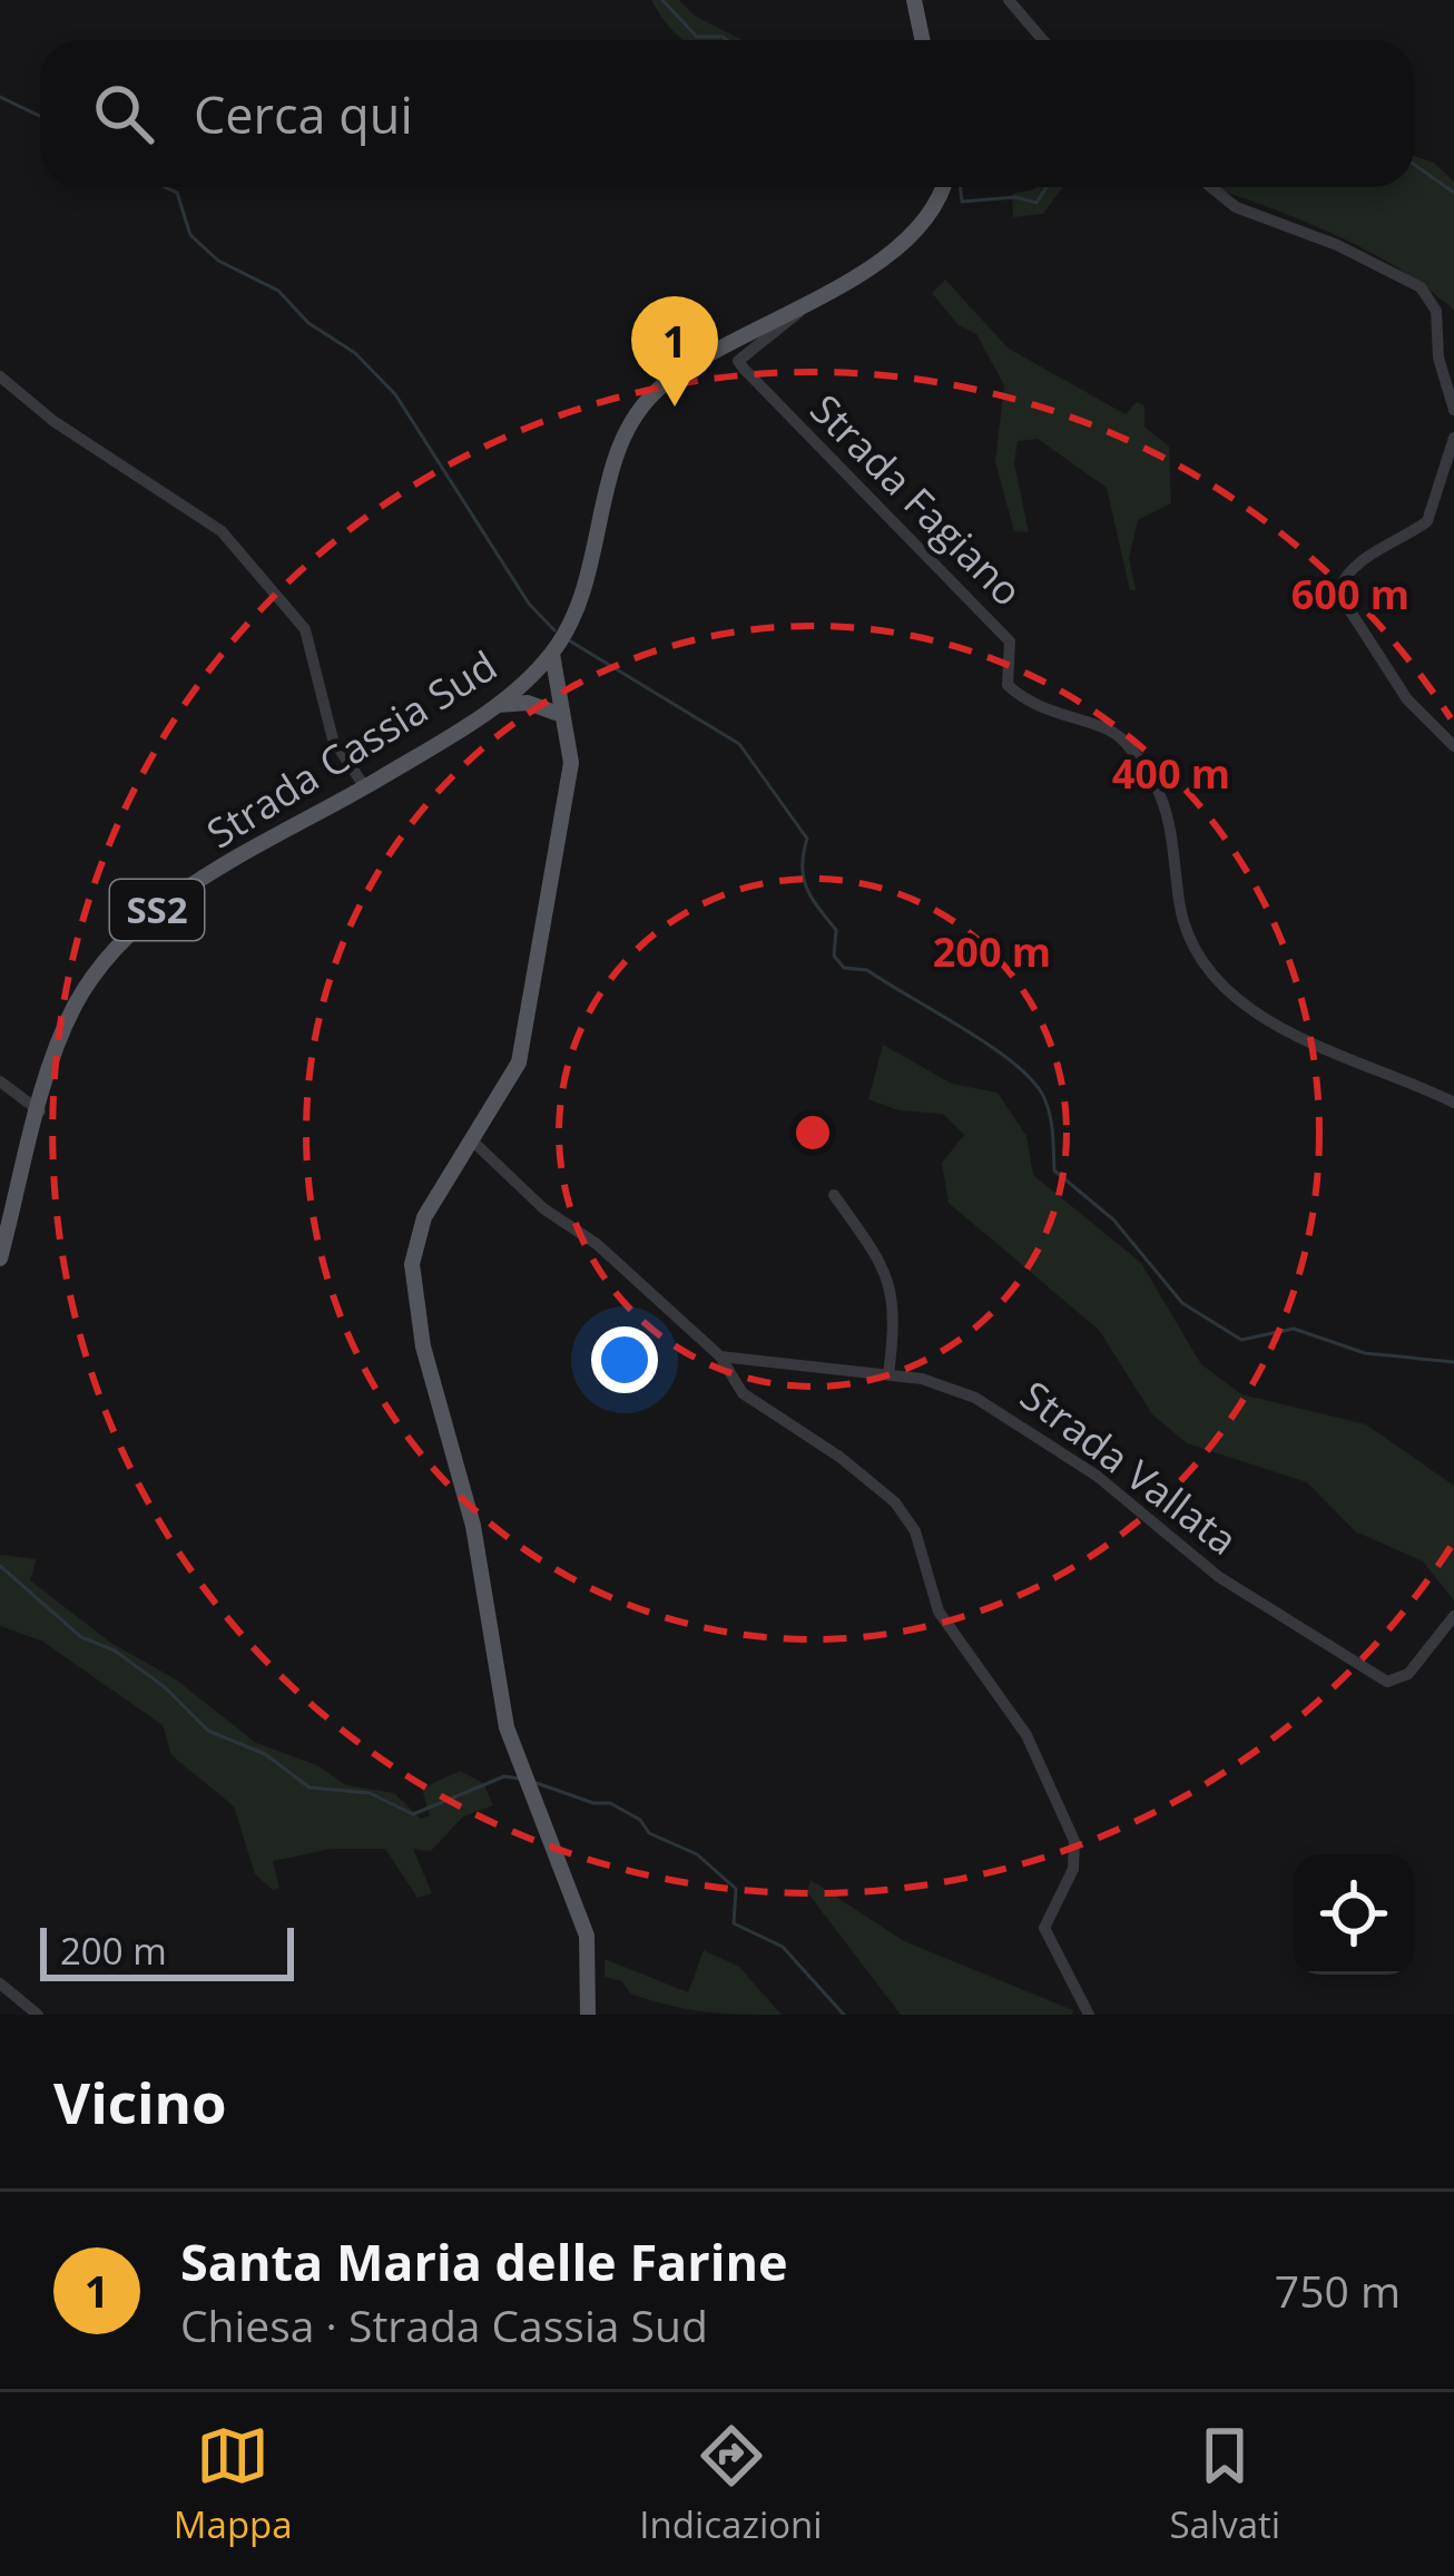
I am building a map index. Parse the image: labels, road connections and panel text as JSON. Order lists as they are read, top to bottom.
{
  "streets": {
    "main road": ["Strada Cassia Sud", "SS2"],
    "street": ["Strada Fagiano", "Strada Vallata"]
  },
  "crossings": [
    ["Strada Fagiano", "Strada Cassia Sud"]
  ],
  "scale_bar": "200 m",
  "page": {
    "search": "Cerca qui",
    "pins": "1",
    "scale": "200 m",
    "heading": "Vicino",
    "list": [
      {
        "mark": "1",
        "name": "Santa Maria delle Farine",
        "note": "Chiesa · Strada Cassia Sud",
        "value": "750 m"
      }
    ],
    "nav": ["Mappa", "Indicazioni", "Salvati"]
  },
  "rings": ["600 m", "400 m", "200 m"]
}
